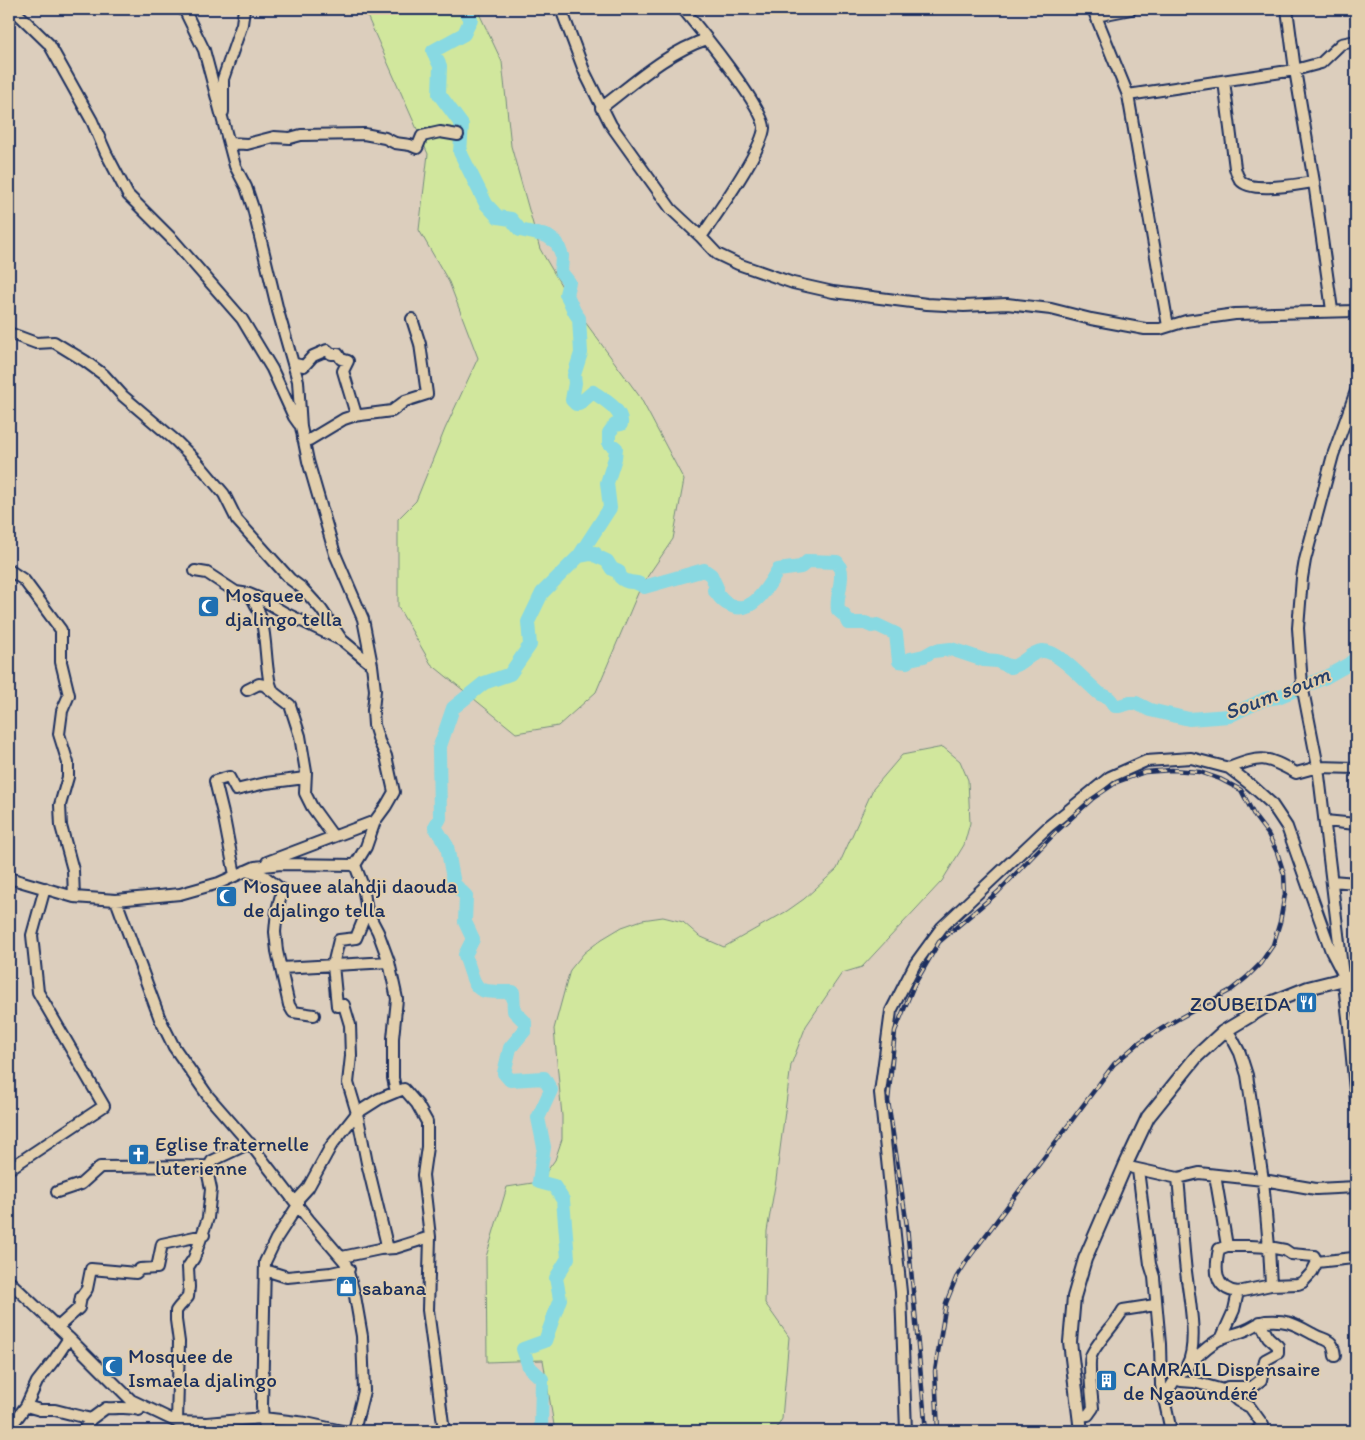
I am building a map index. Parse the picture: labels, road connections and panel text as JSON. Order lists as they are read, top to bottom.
{
  "water": ["Soum soum"],
  "places": {
    "mosque": ["Mosquee djalingo tella", "Mosquee alahdji daouda de djalingo tella", "Mosquee de Ismaela djalingo"],
    "restaurant": ["ZOUBEIDA"],
    "church": ["Eglise fraternelle luterienne"],
    "shop": ["sabana"],
    "building": ["CAMRAIL Dispensaire de Ngaoundéré"]
  }
}
